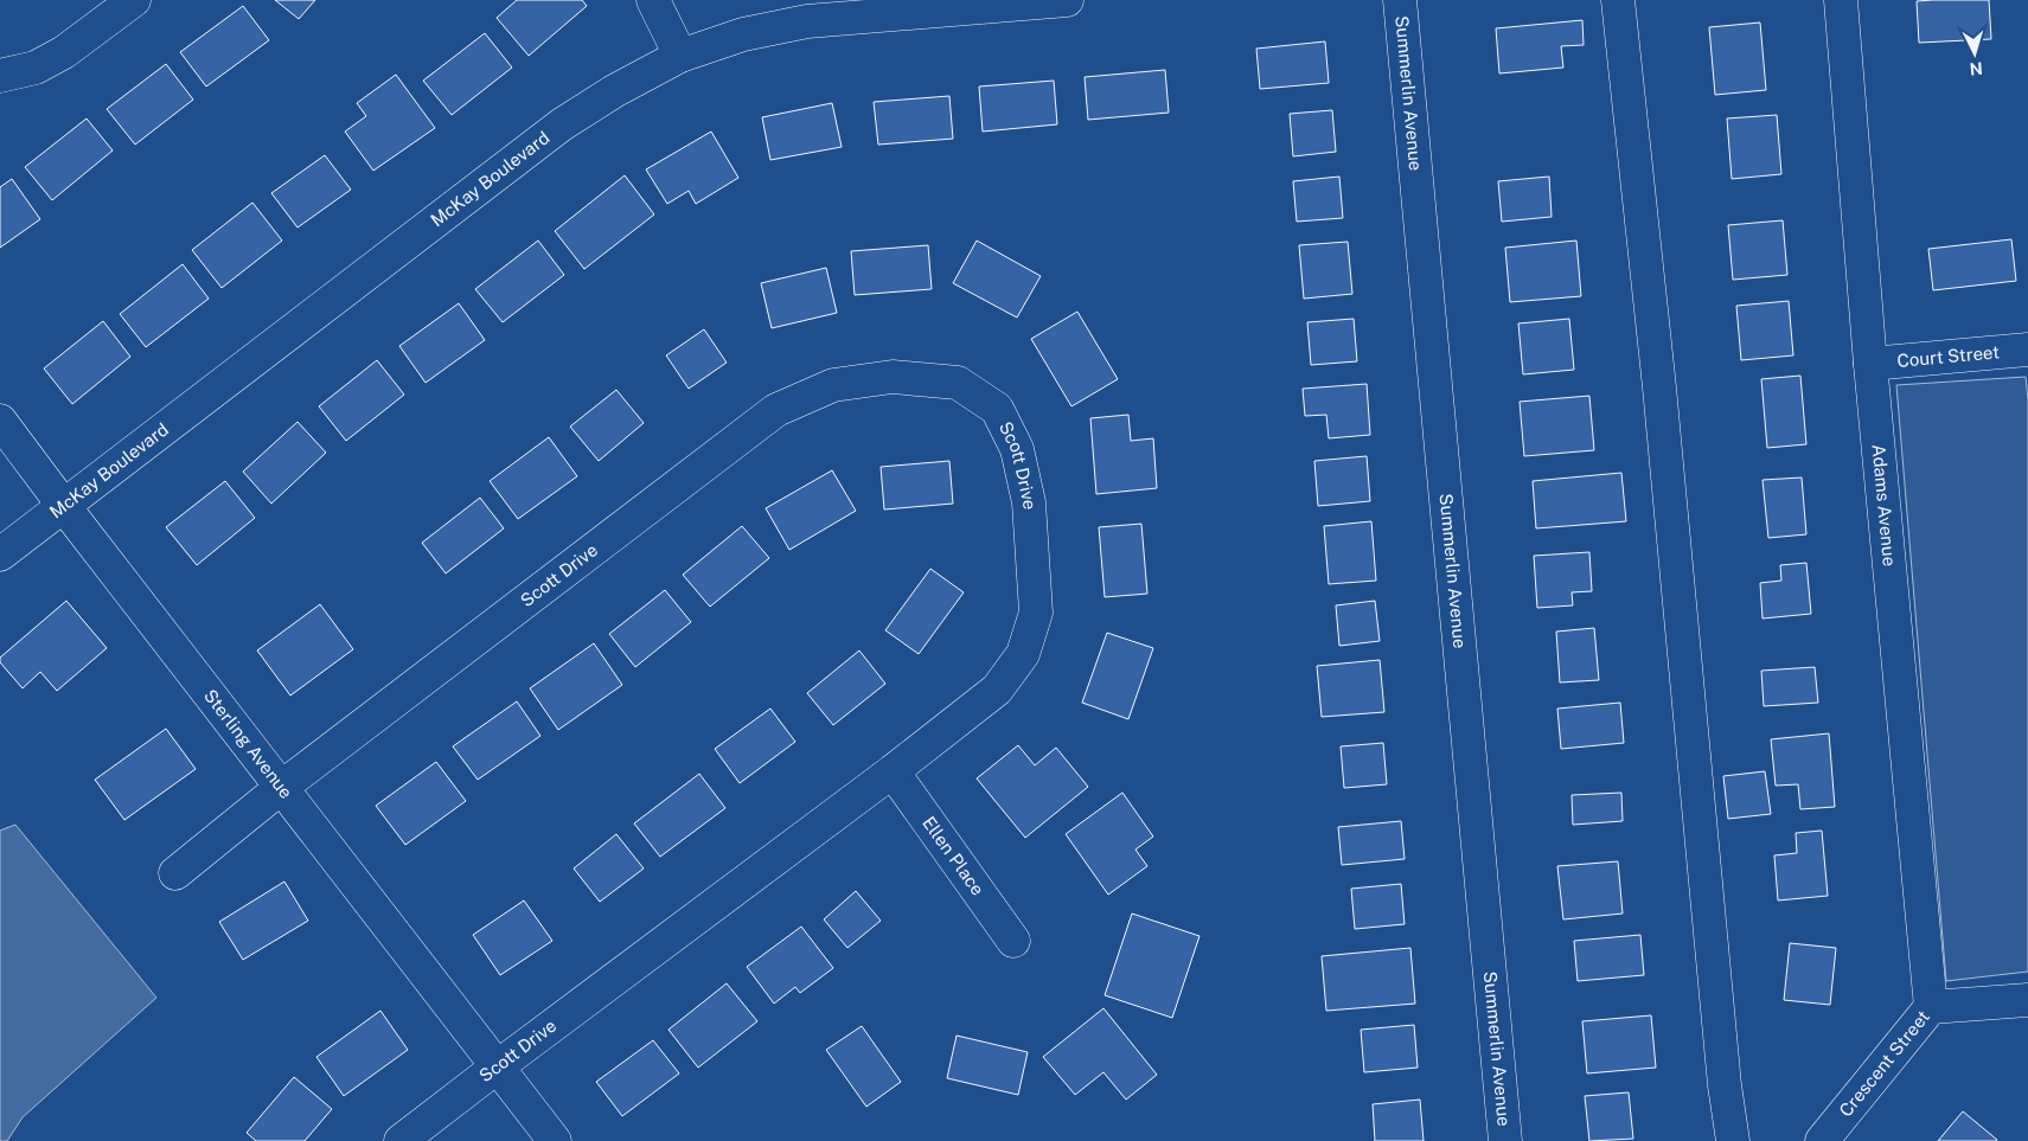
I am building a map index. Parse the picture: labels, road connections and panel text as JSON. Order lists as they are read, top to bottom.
{
  "streets": {
    "street": [
      "Summerlin Avenue",
      "McKay Boulevard",
      "Court Street",
      "Scott Drive",
      "Adams Avenue",
      "Sterling Avenue",
      "Ellen Place",
      "Crescent Street"
    ]
  },
  "crossings": [
    ["McKay Boulevard", "Sterling Avenue"],
    ["Court Street", "Adams Avenue"],
    ["Scott Drive", "Sterling Avenue"],
    ["Scott Drive", "Ellen Place"],
    ["Adams Avenue", "Crescent Street"]
  ],
  "north": "bottom"
}
